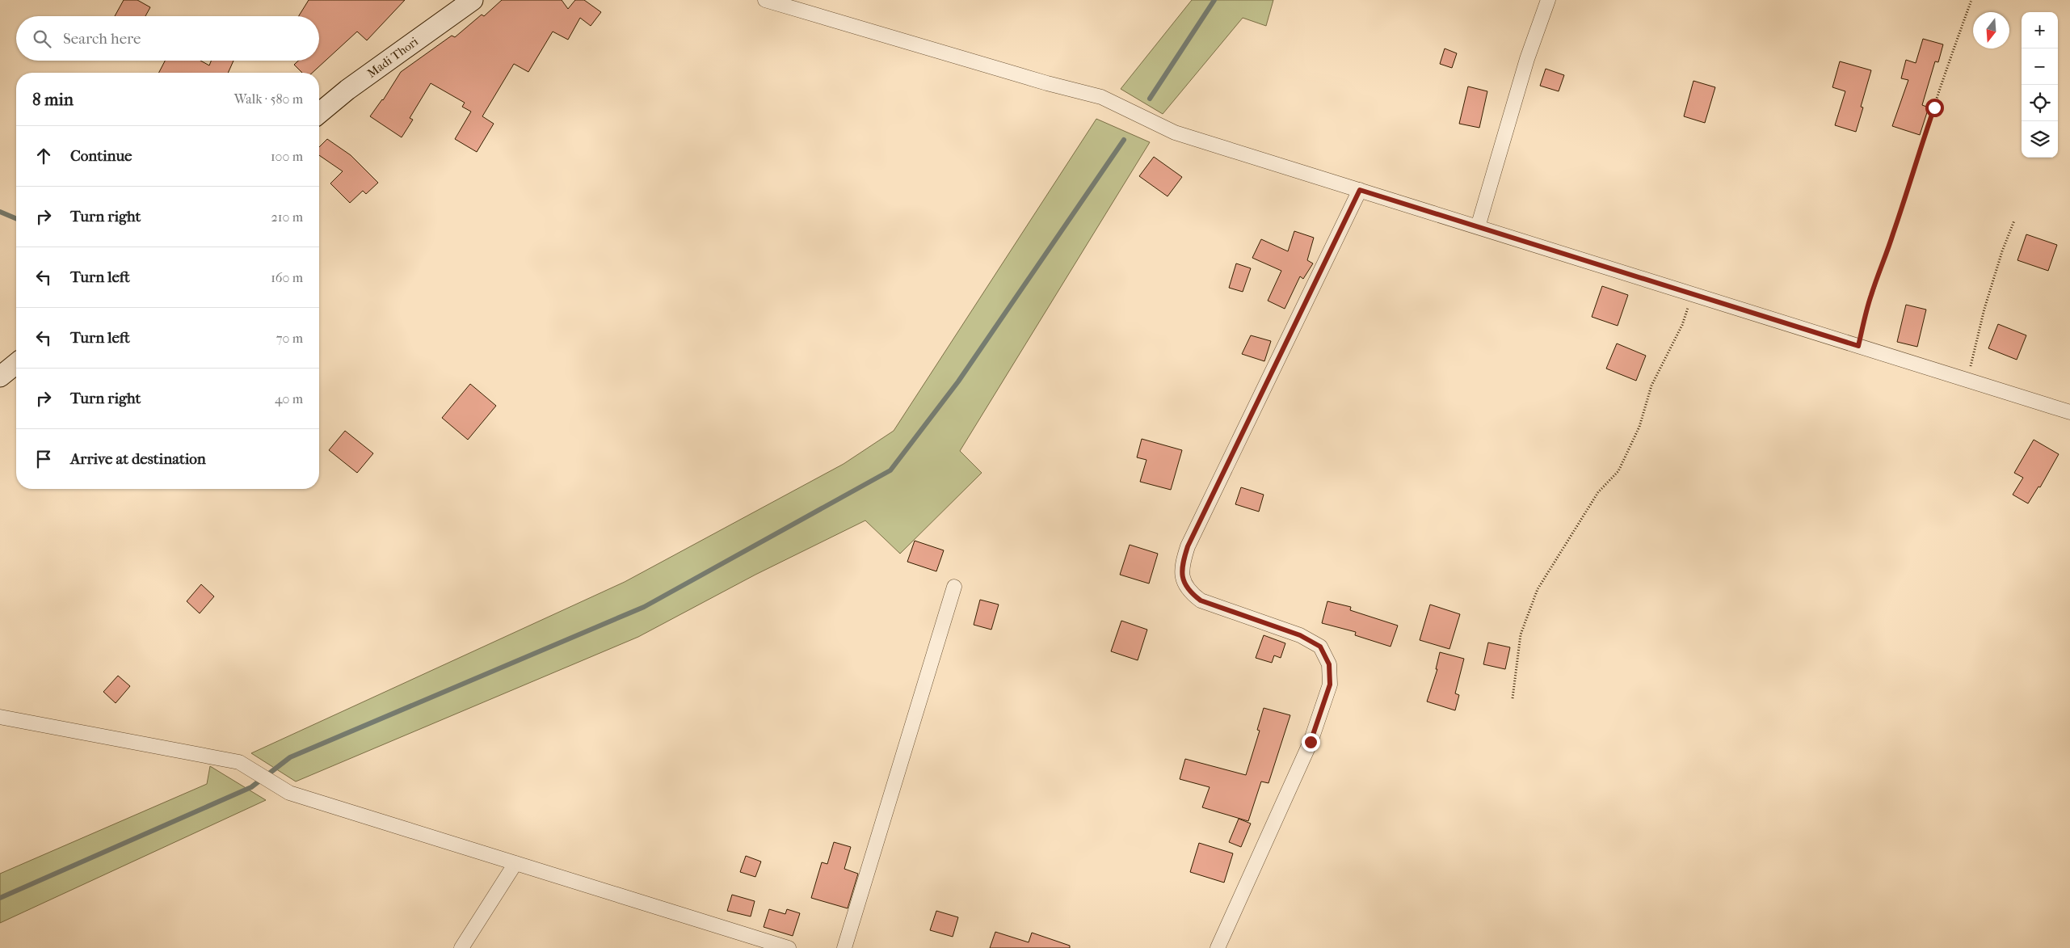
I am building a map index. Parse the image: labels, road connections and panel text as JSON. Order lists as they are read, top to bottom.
{
  "streets": {
    "main road": ["Madi Thori"]
  },
  "north": "bottom",
  "page": {
    "map_buttons": ["+", "−"],
    "search": "Search here",
    "heading": ["8 min", "Walk · 580 m"],
    "list": [
      ["Continue", "100 m"],
      ["Turn right", "210 m"],
      ["Turn left", "160 m"],
      ["Turn left", "70 m"],
      ["Turn right", "40 m"],
      "Arrive at destination"
    ]
  }
}
